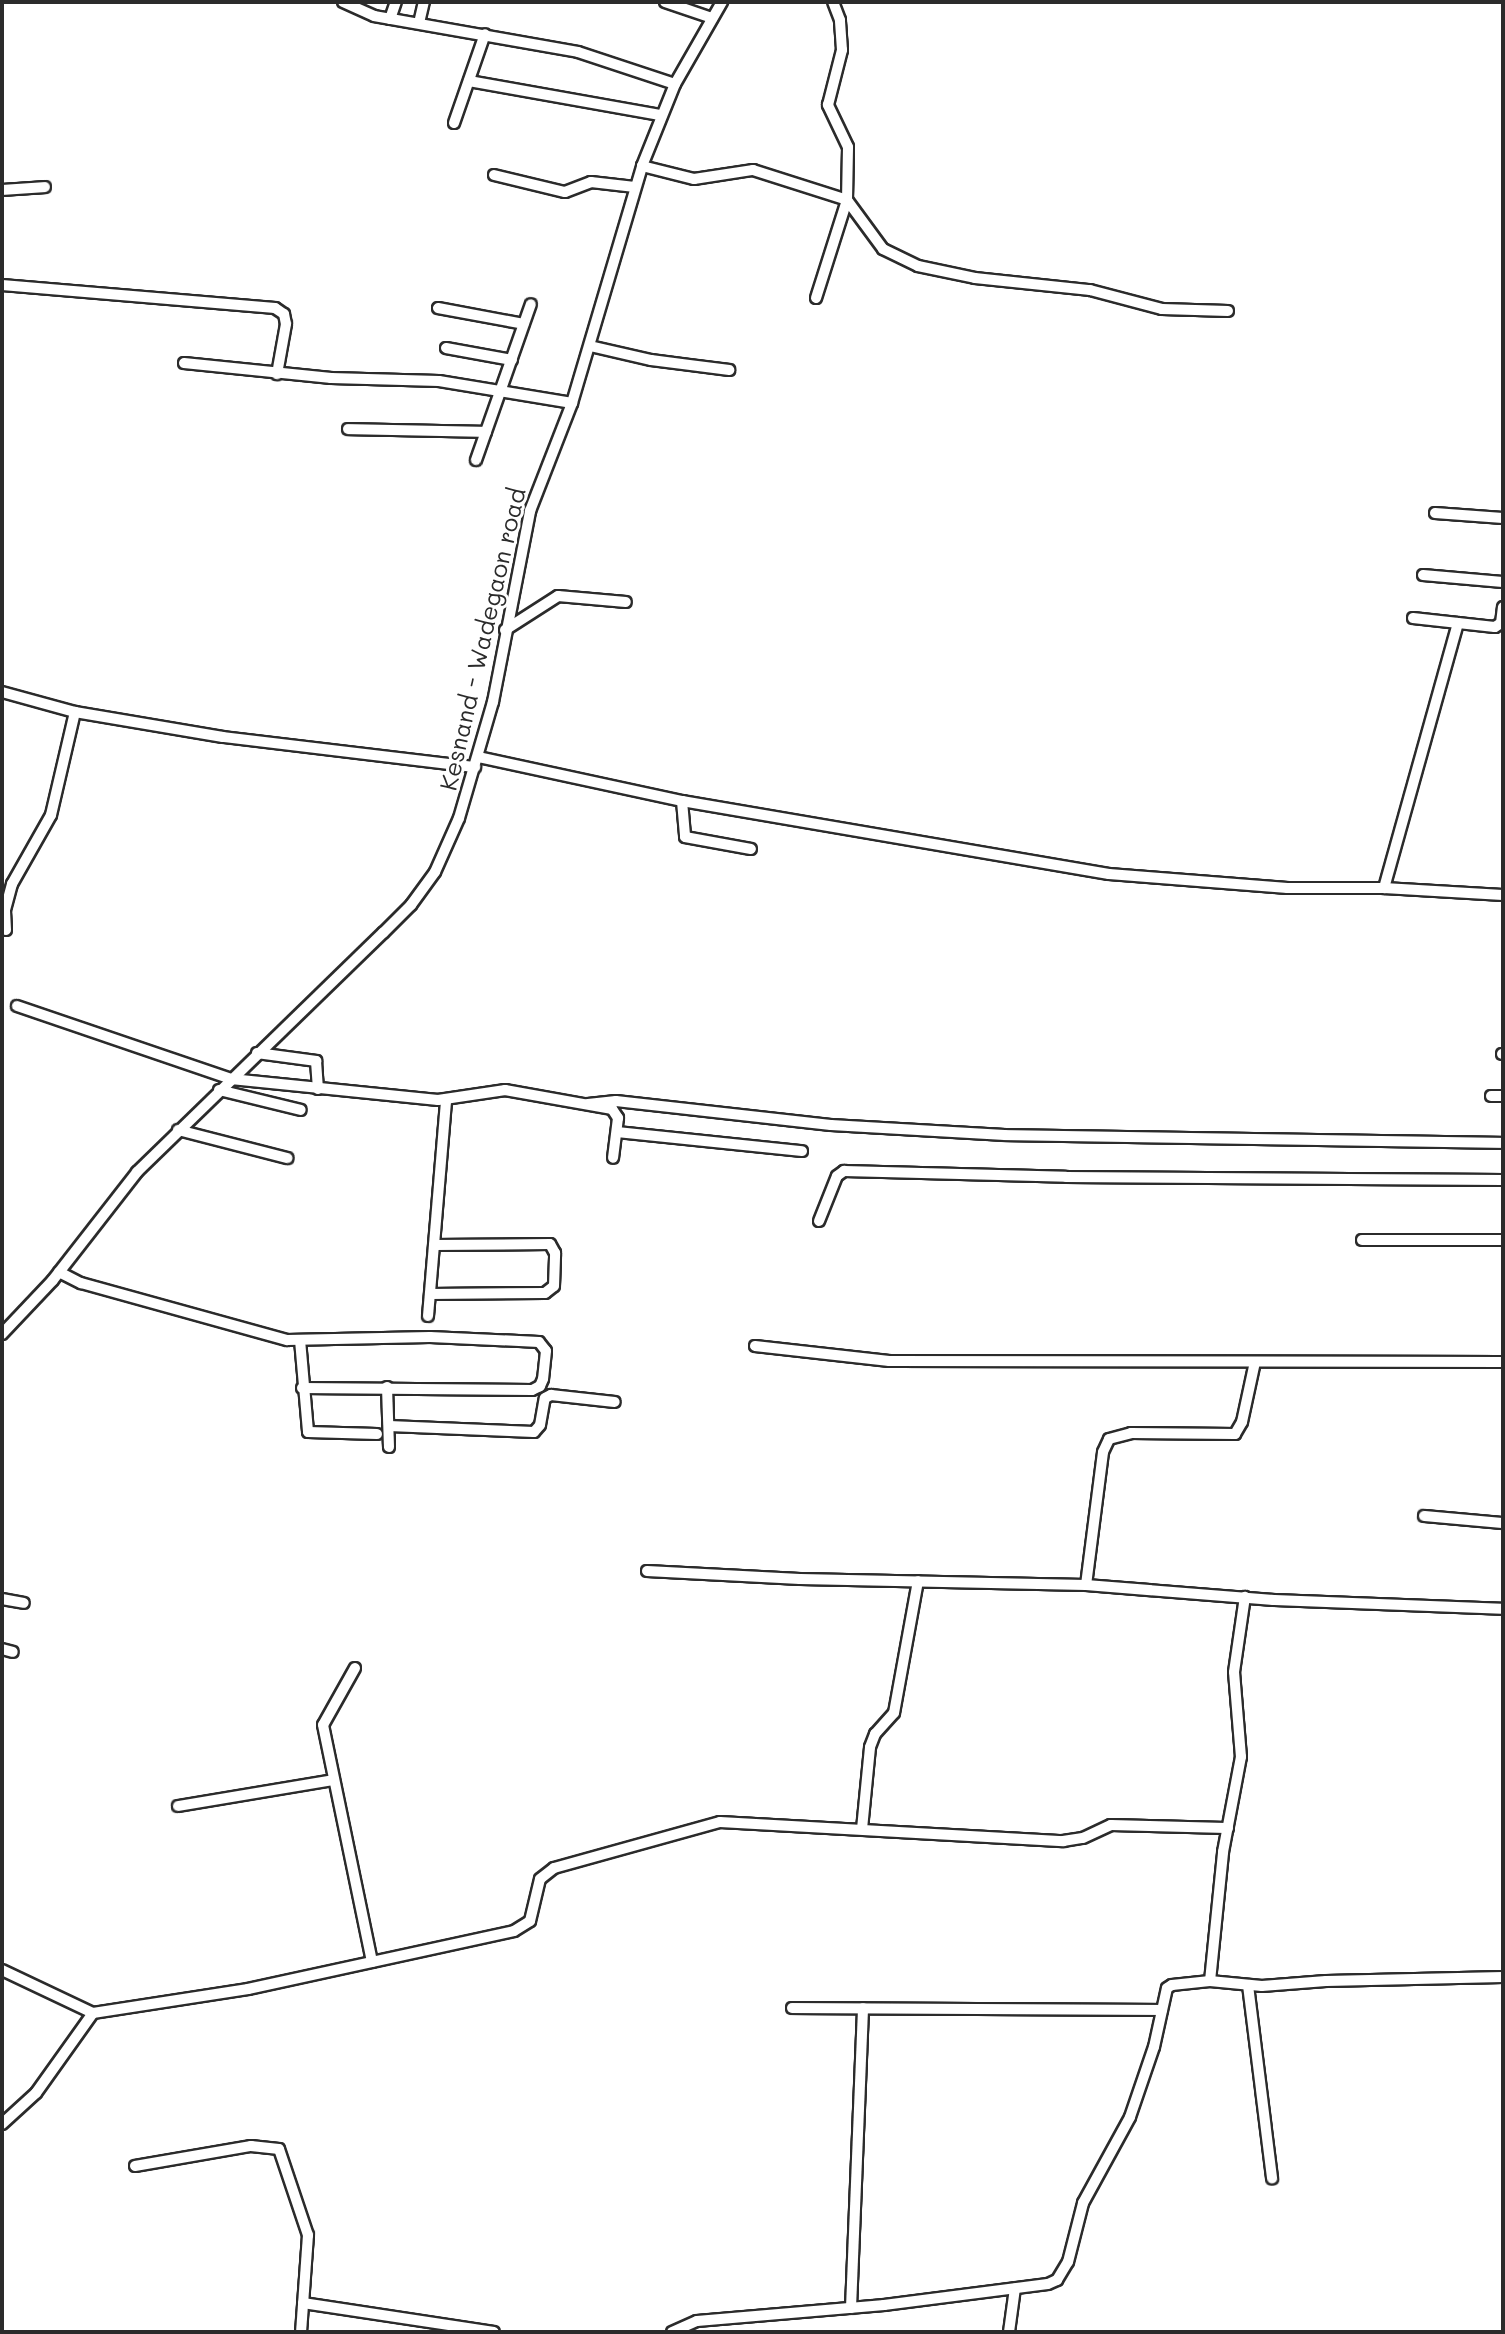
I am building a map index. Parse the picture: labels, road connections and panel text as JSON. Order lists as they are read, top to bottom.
{
  "streets": {
    "street": ["Kesnand - Wadegaon road"]
  }
}
